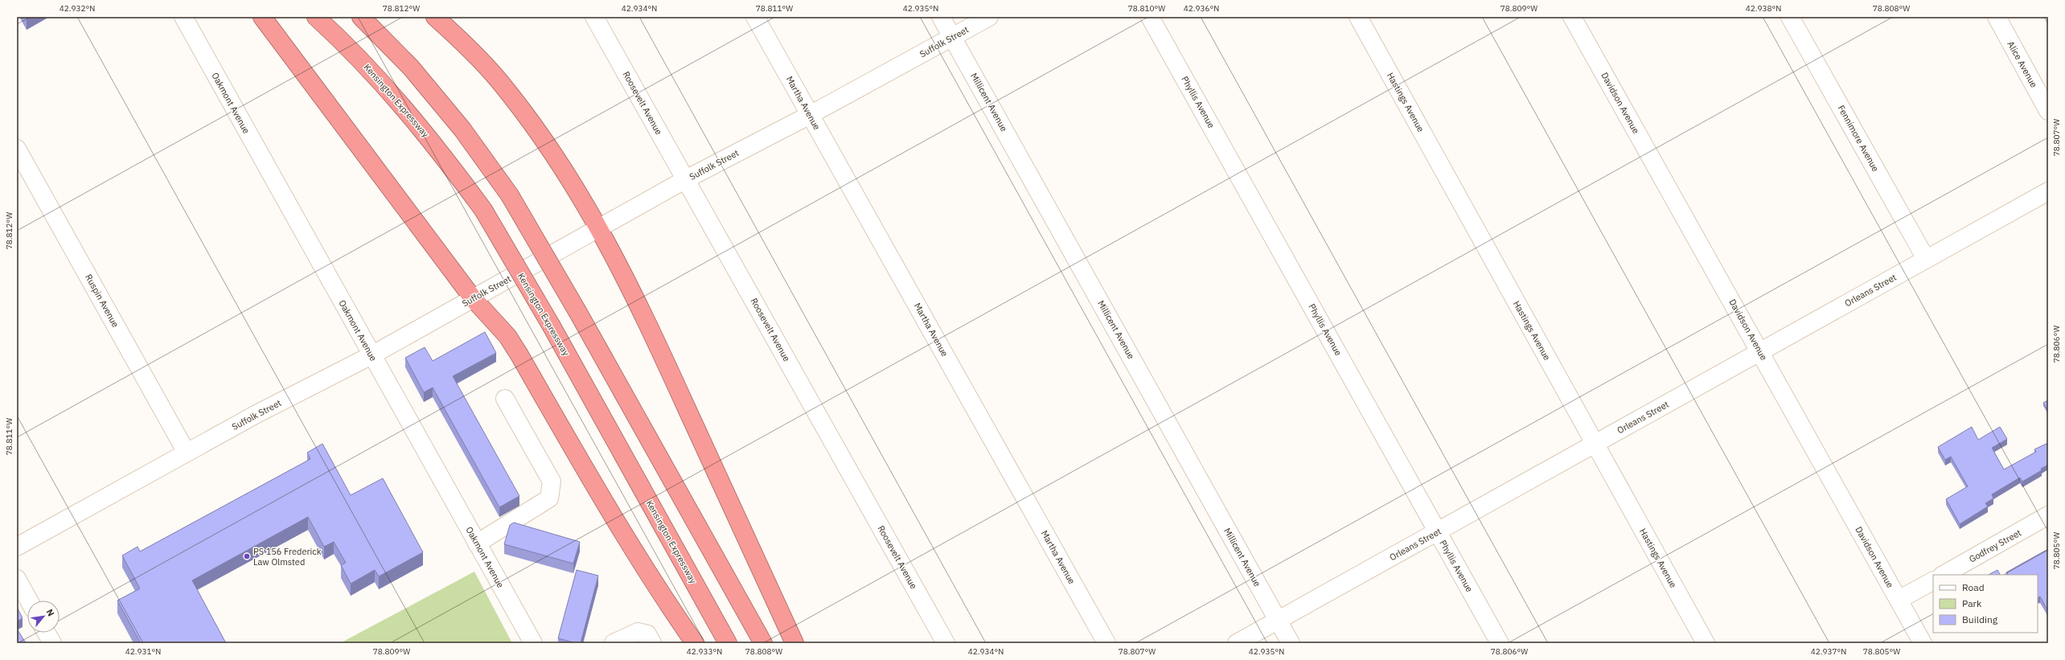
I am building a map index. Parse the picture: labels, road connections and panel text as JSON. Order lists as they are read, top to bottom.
{
  "streets": {
    "highway": ["Kensington Expressway"],
    "street": [
      "Suffolk Street",
      "Alice Avenue",
      "Millicent Avenue",
      "Phyllis Avenue",
      "Hastings Avenue",
      "Oakmont Avenue",
      "Roosevelt Avenue",
      "Martha Avenue",
      "Davidson Avenue",
      "Fennimore Avenue",
      "Orleans Street",
      "Ruspin Avenue",
      "Godfrey Street"
    ]
  },
  "crossings": [
    ["Suffolk Street", "Millicent Avenue"],
    ["Suffolk Street", "Oakmont Avenue"],
    ["Suffolk Street", "Roosevelt Avenue"],
    ["Suffolk Street", "Martha Avenue"],
    ["Suffolk Street", "Ruspin Avenue"],
    ["Millicent Avenue", "Orleans Street"],
    ["Phyllis Avenue", "Orleans Street"],
    ["Hastings Avenue", "Orleans Street"],
    ["Davidson Avenue", "Orleans Street"],
    ["Fennimore Avenue", "Orleans Street"]
  ],
  "places": ["PS 156 Frederick Law Olmsted"],
  "legend": ["Road", "Park", "Building"],
  "north": "top right",
  "coordinates": [
    "42.932°N",
    "78.812°W",
    "42.934°N",
    "78.811°W",
    "42.935°N",
    "78.810°W",
    "42.936°N",
    "78.809°W",
    "42.938°N",
    "78.808°W",
    "78.807°W",
    "78.806°W",
    "78.805°W",
    "42.931°N",
    "42.933°N",
    "42.937°N"
  ]
}
